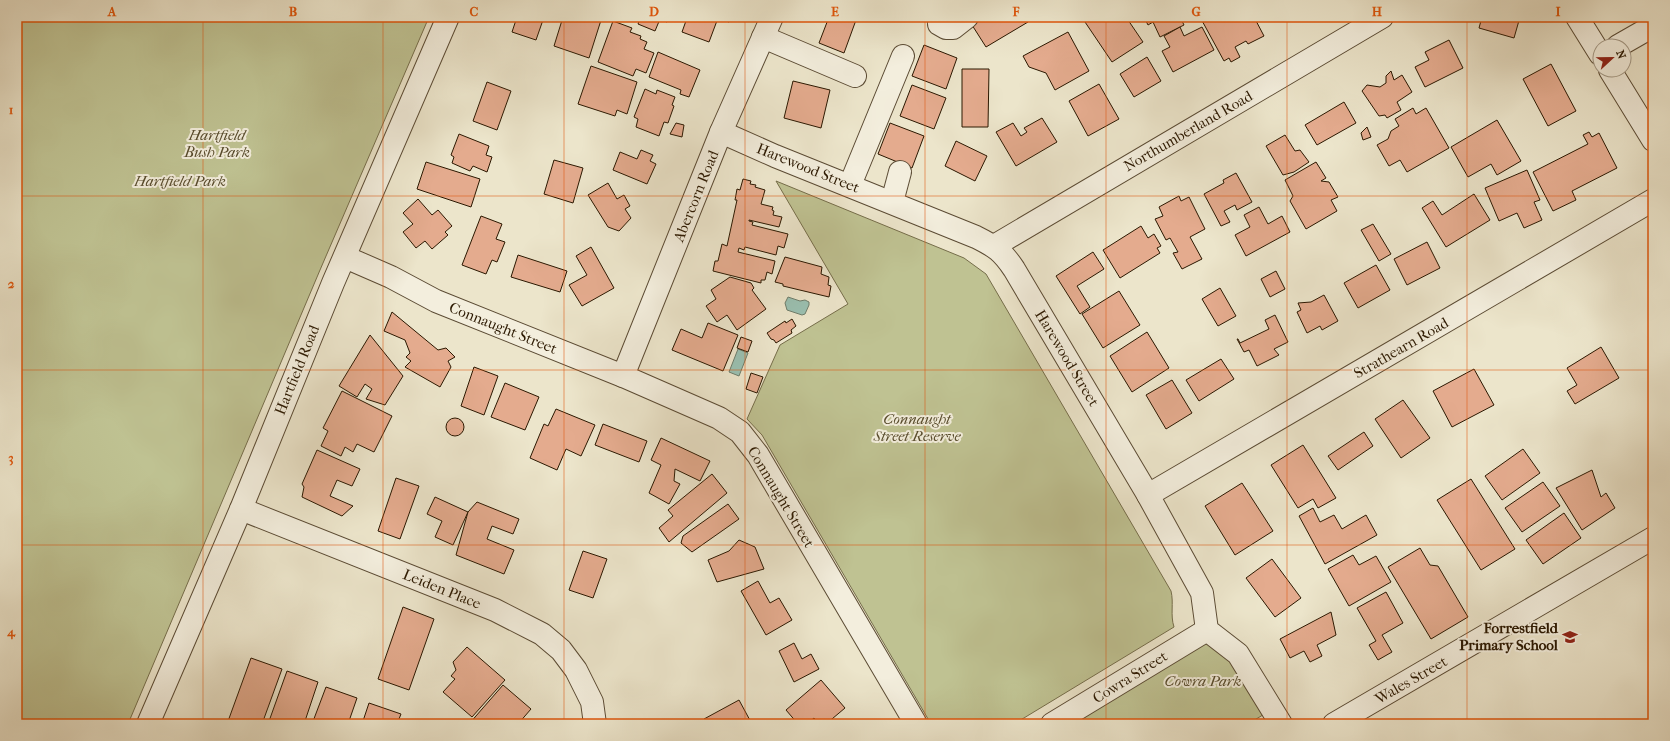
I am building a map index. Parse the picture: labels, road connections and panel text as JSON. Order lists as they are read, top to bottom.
{
  "streets": {
    "street": [
      "Northumberland Road",
      "Harewood Street",
      "Abercorn Road",
      "Connaught Street",
      "Strathearn Road",
      "Hartfield Road",
      "Leiden Place",
      "Cowra Street",
      "Wales Street"
    ]
  },
  "crossings": [
    ["Northumberland Road", "Harewood Street"],
    ["Harewood Street", "Abercorn Road"],
    ["Harewood Street", "Strathearn Road"],
    ["Harewood Street", "Cowra Street"],
    ["Abercorn Road", "Connaught Street"],
    ["Connaught Street", "Hartfield Road"],
    ["Hartfield Road", "Leiden Place"]
  ],
  "parks": [
    "Hartfield Bush Park",
    "Hartfield Park",
    "Connaught Street Reserve",
    "Cowra Park"
  ],
  "places": {
    "school or university": ["Forrestfield Primary School"]
  },
  "north": "right",
  "grid": {
    "columns": [
      "A",
      "B",
      "C",
      "D",
      "E",
      "F",
      "G",
      "H",
      "I"
    ],
    "rows": [
      "1",
      "2",
      "3",
      "4"
    ]
  }
}
